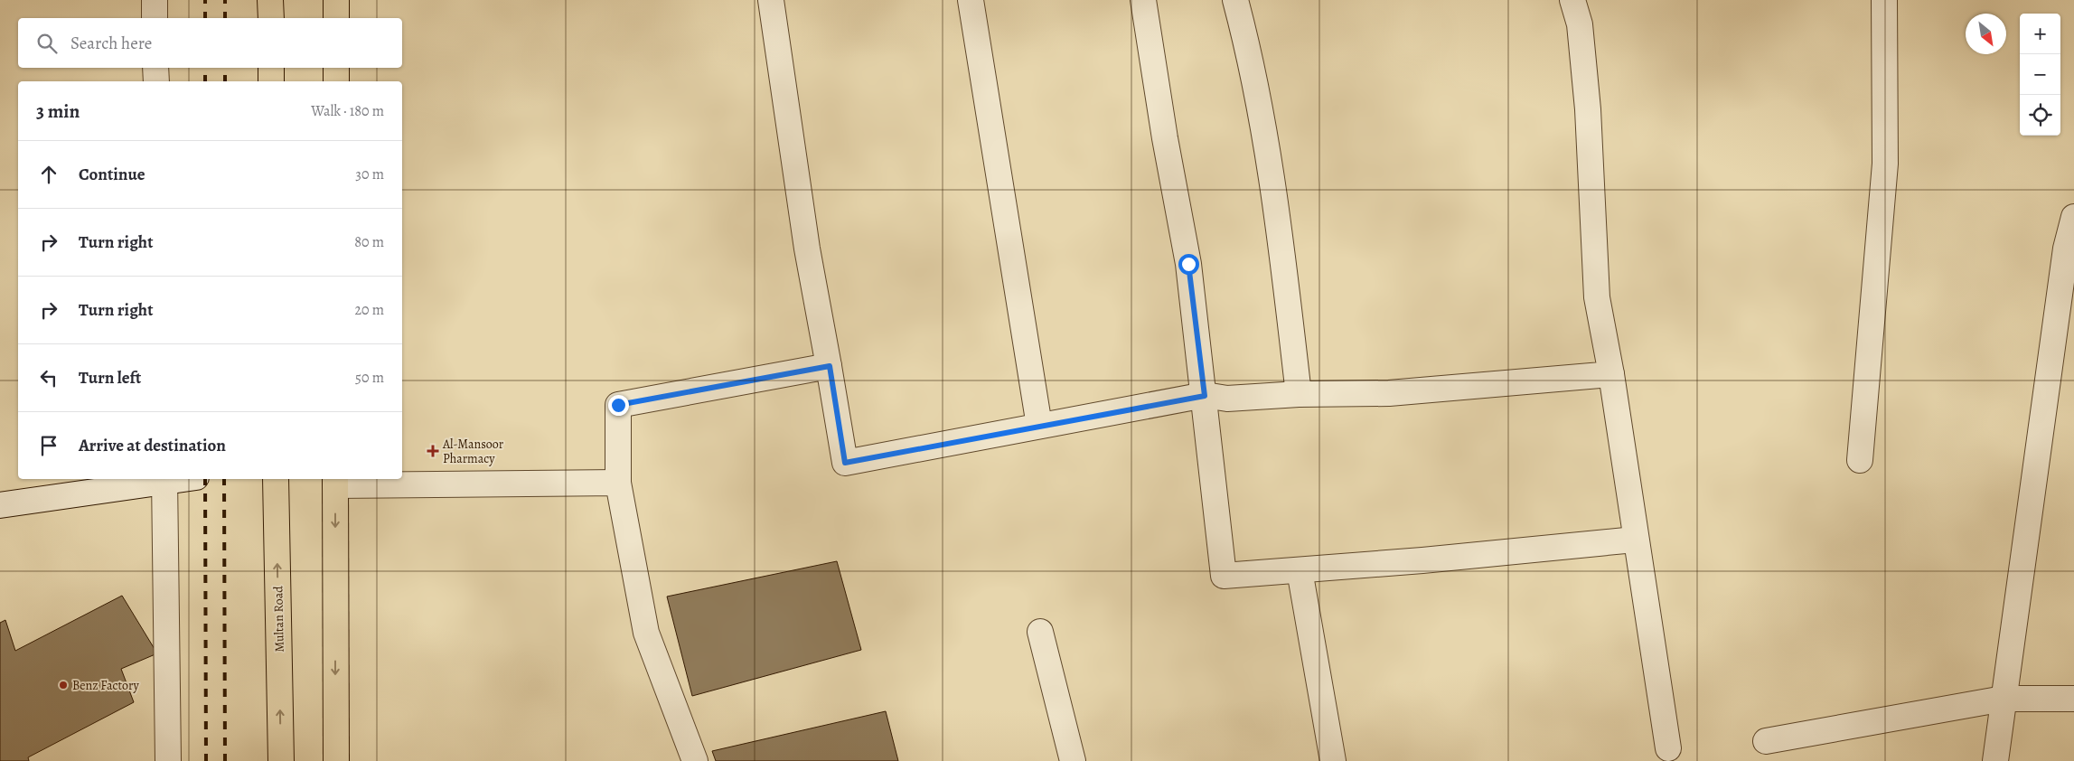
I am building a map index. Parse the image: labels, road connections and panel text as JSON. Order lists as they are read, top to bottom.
{
  "streets": {
    "main road": ["Multan Road"]
  },
  "places": {
    "health": ["Al-Mansoor Pharmacy"],
    "other": ["Benz Factory"]
  },
  "north": "bottom right",
  "page": {
    "map_buttons": ["+", "−"],
    "search": "Search here",
    "heading": ["3 min", "Walk · 180 m"],
    "list": [
      ["Continue", "30 m"],
      ["Turn right", "80 m"],
      ["Turn right", "20 m"],
      ["Turn left", "50 m"],
      "Arrive at destination"
    ]
  }
}
